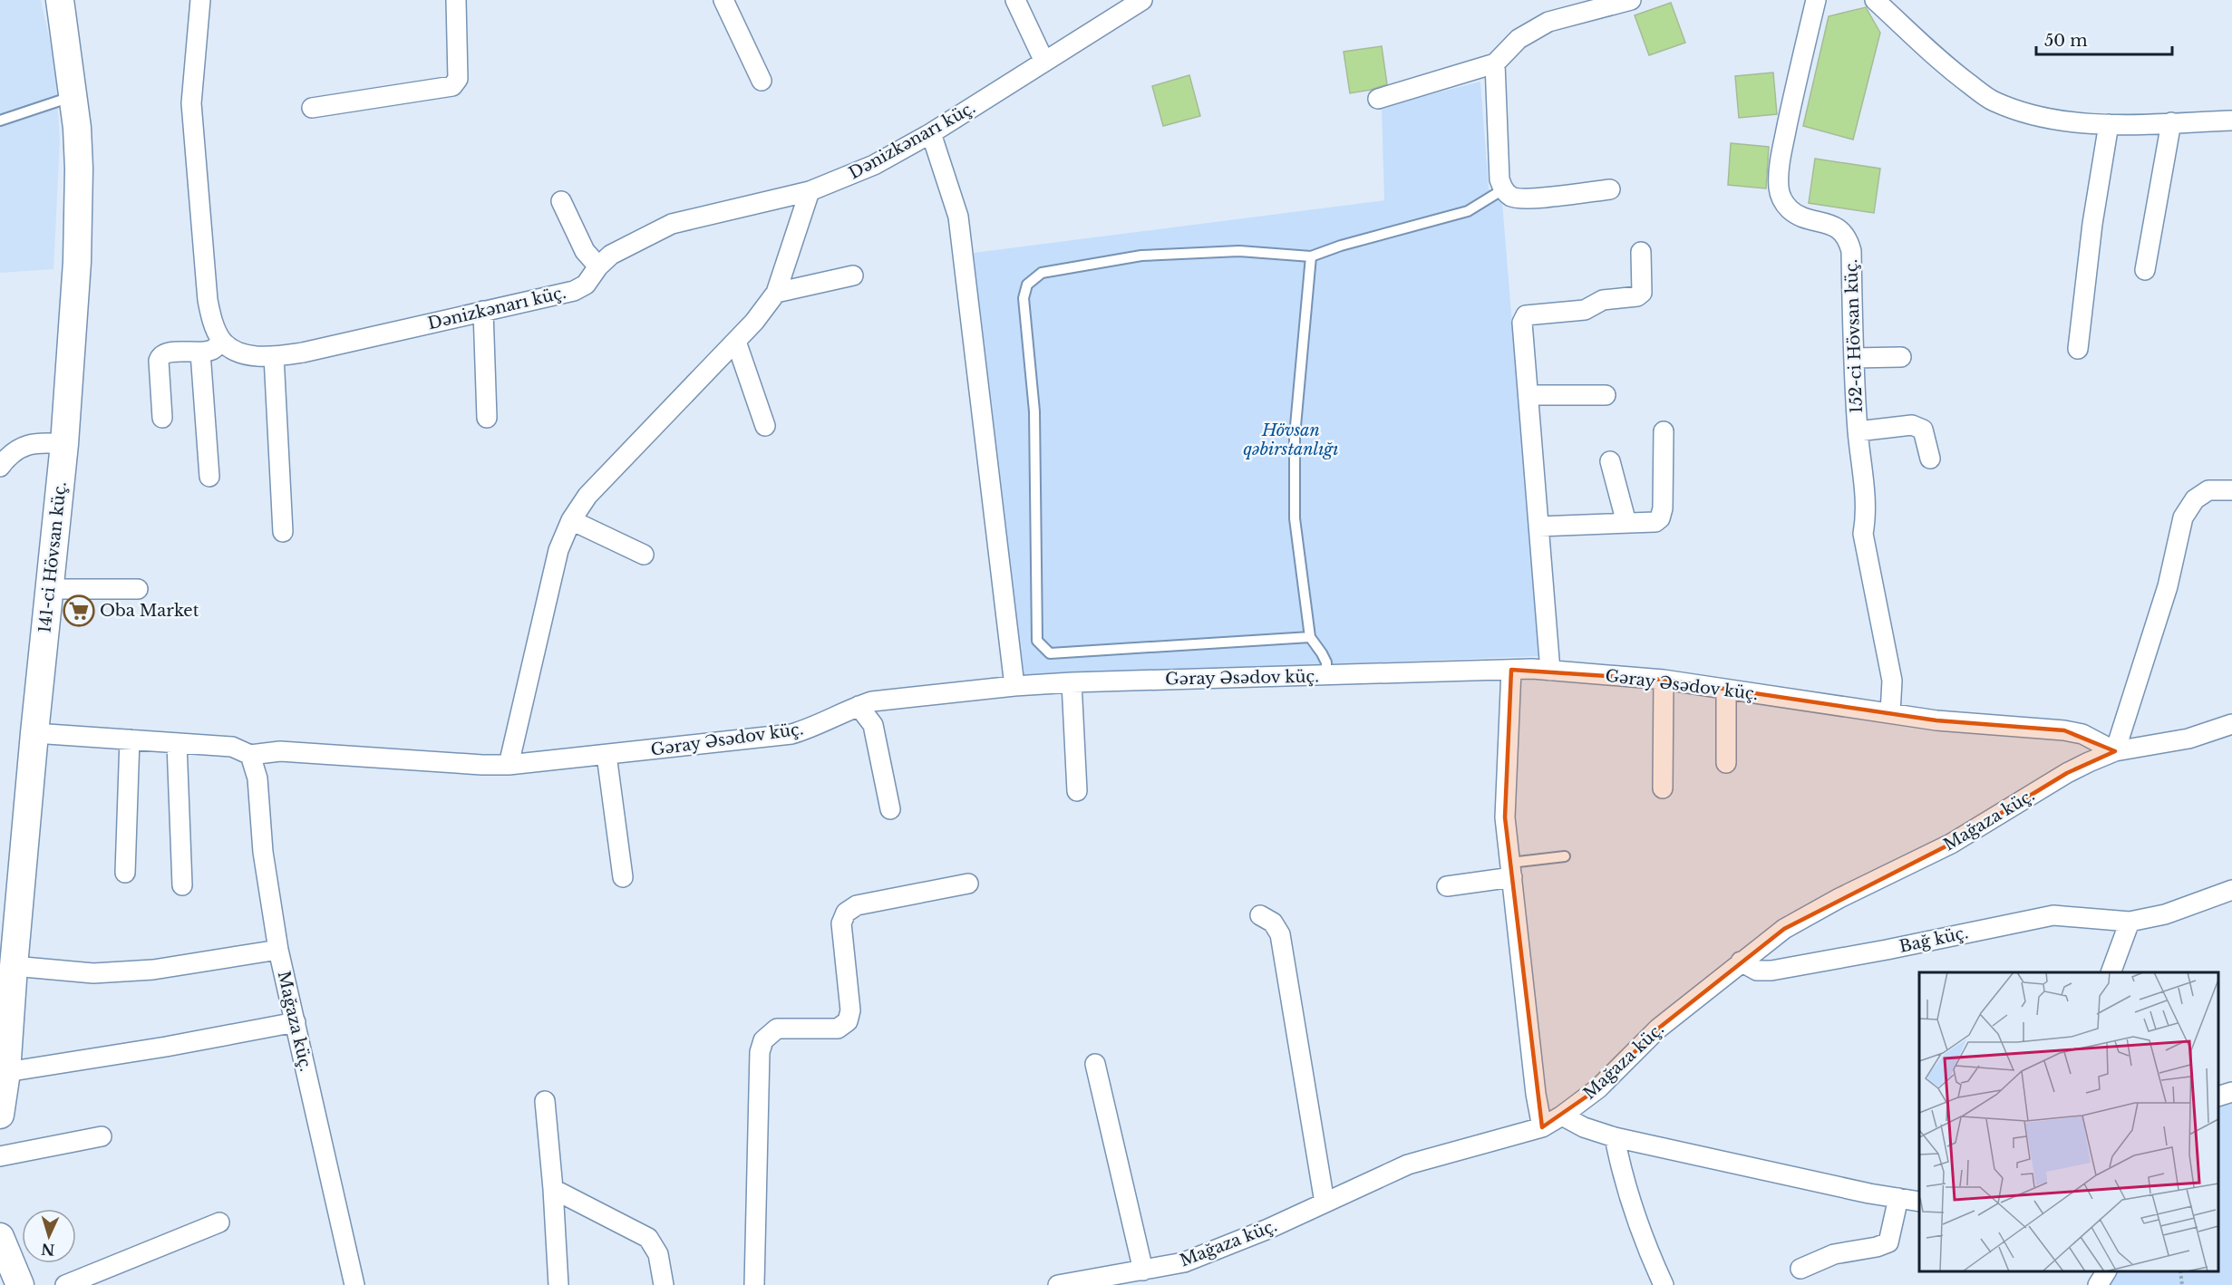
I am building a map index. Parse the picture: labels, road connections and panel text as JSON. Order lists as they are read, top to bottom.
{
  "streets": {
    "main road": ["141-ci Hövsan küç."],
    "street": [
      "Dənizkənarı küç.",
      "152-ci Hövsan küç.",
      "Gəray Əsədov küç.",
      "Mağaza küç.",
      "Bağ küç."
    ]
  },
  "crossings": [
    ["152-ci Hövsan küç.", "Gəray Əsədov küç."],
    ["Gəray Əsədov küç.", "Mağaza küç."],
    ["Mağaza küç.", "Bağ küç."]
  ],
  "parks": ["Hövsan qəbirstanlığı"],
  "places": {
    "supermarket": ["Oba Market"]
  },
  "scale_bar": "50 m",
  "north": "bottom"
}
